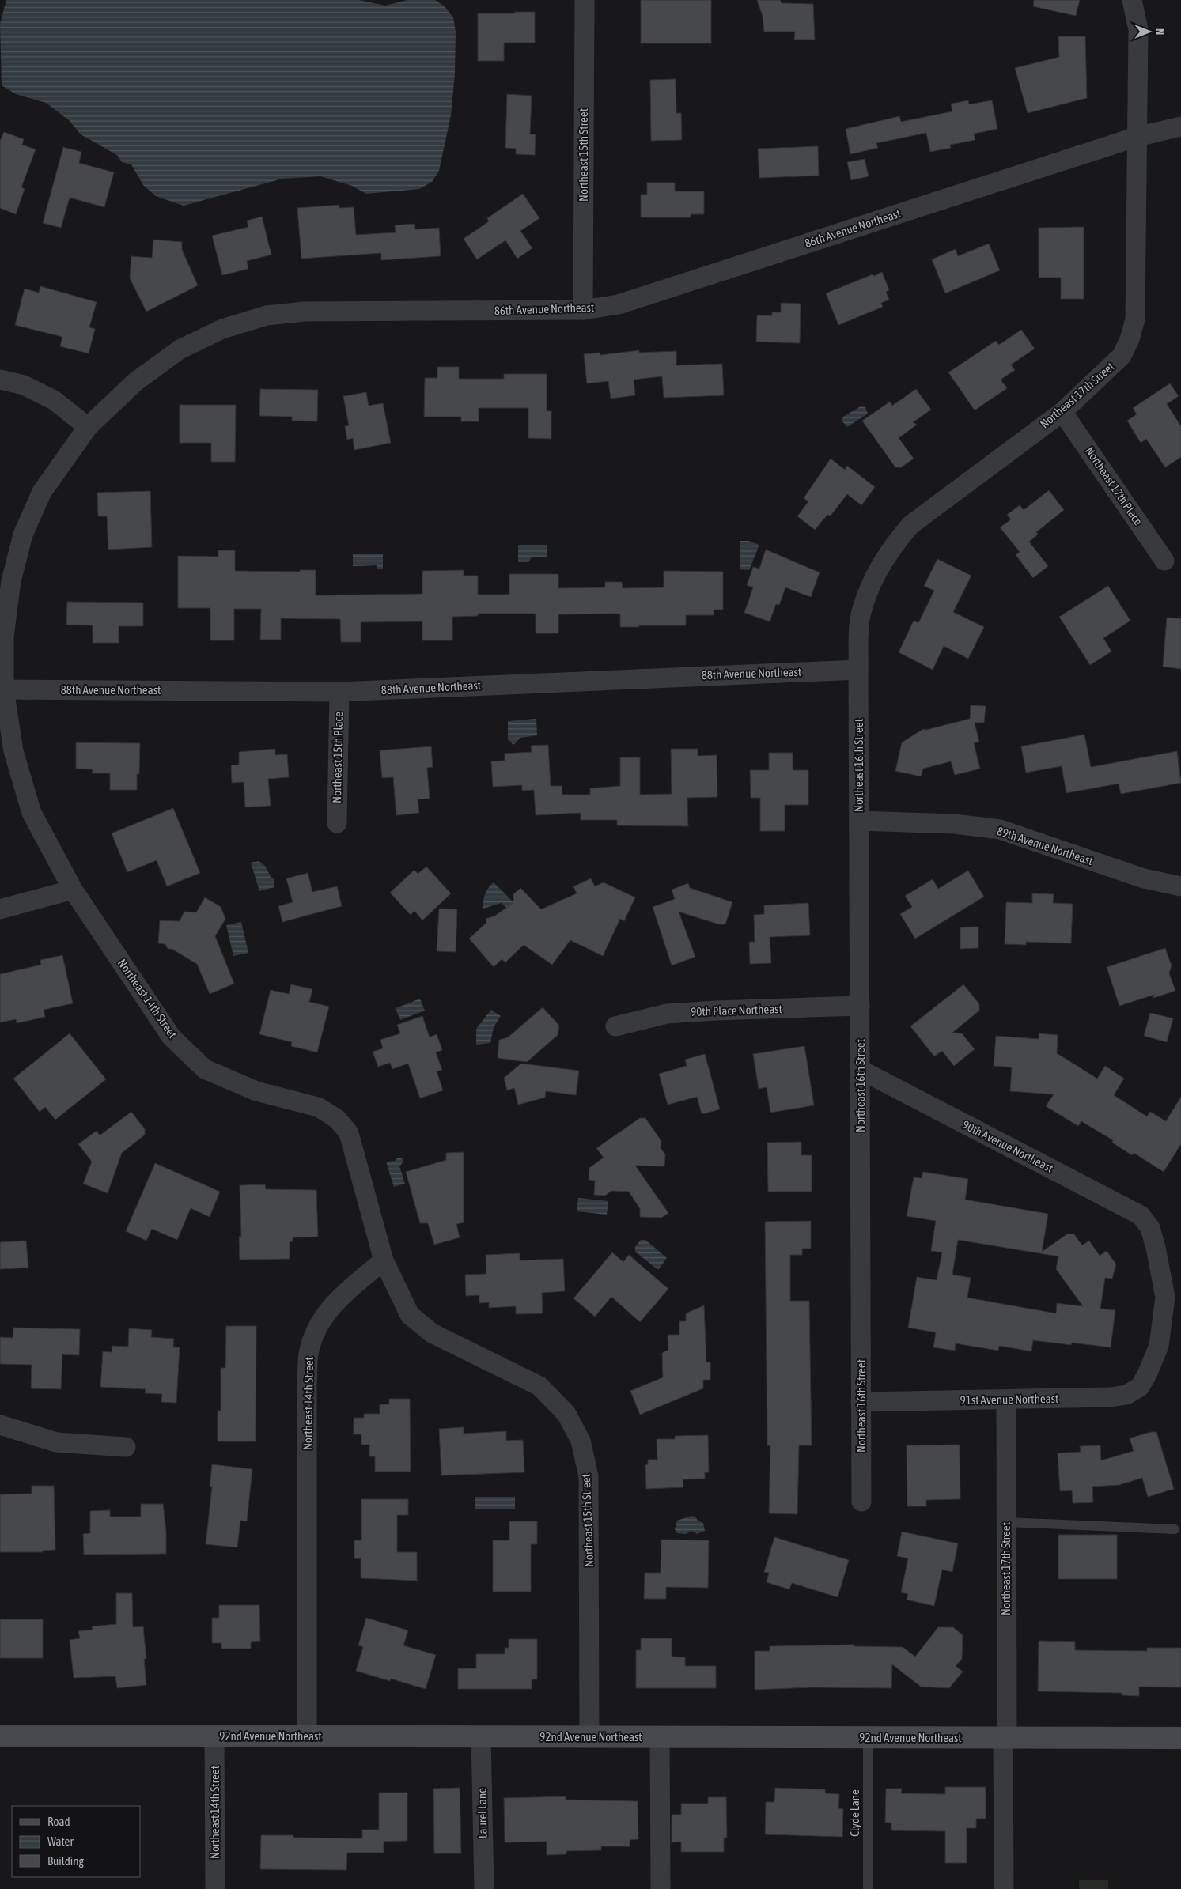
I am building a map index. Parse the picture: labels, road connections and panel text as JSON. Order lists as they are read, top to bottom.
{
  "streets": {
    "main road": ["92nd Avenue Northeast"],
    "street": [
      "Northeast 15th Street",
      "86th Avenue Northeast",
      "Northeast 17th Street",
      "Northeast 17th Place",
      "88th Avenue Northeast",
      "Northeast 15th Place",
      "Northeast 16th Street",
      "89th Avenue Northeast",
      "Northeast 14th Street",
      "90th Place Northeast",
      "90th Avenue Northeast",
      "91st Avenue Northeast",
      "Laurel Lane"
    ],
    "lane": ["Clyde Lane"]
  },
  "crossings": [
    ["Northeast 15th Street", "86th Avenue Northeast"],
    ["Northeast 15th Street", "Northeast 14th Street"],
    ["Northeast 15th Street", "92nd Avenue Northeast"],
    ["86th Avenue Northeast", "Northeast 17th Street"],
    ["86th Avenue Northeast", "Northeast 14th Street"],
    ["Northeast 17th Street", "Northeast 17th Place"],
    ["Northeast 17th Street", "88th Avenue Northeast"],
    ["Northeast 17th Street", "Northeast 16th Street"],
    ["Northeast 17th Street", "91st Avenue Northeast"],
    ["Northeast 17th Street", "92nd Avenue Northeast"],
    ["88th Avenue Northeast", "Northeast 15th Place"],
    ["88th Avenue Northeast", "Northeast 16th Street"],
    ["88th Avenue Northeast", "Northeast 14th Street"],
    ["Northeast 16th Street", "89th Avenue Northeast"],
    ["Northeast 16th Street", "90th Place Northeast"],
    ["Northeast 16th Street", "90th Avenue Northeast"],
    ["Northeast 16th Street", "91st Avenue Northeast"],
    ["Northeast 14th Street", "92nd Avenue Northeast"],
    ["90th Avenue Northeast", "91st Avenue Northeast"],
    ["92nd Avenue Northeast", "Laurel Lane"],
    ["92nd Avenue Northeast", "Clyde Lane"]
  ],
  "legend": ["Road", "Water", "Building"],
  "north": "right"
}
